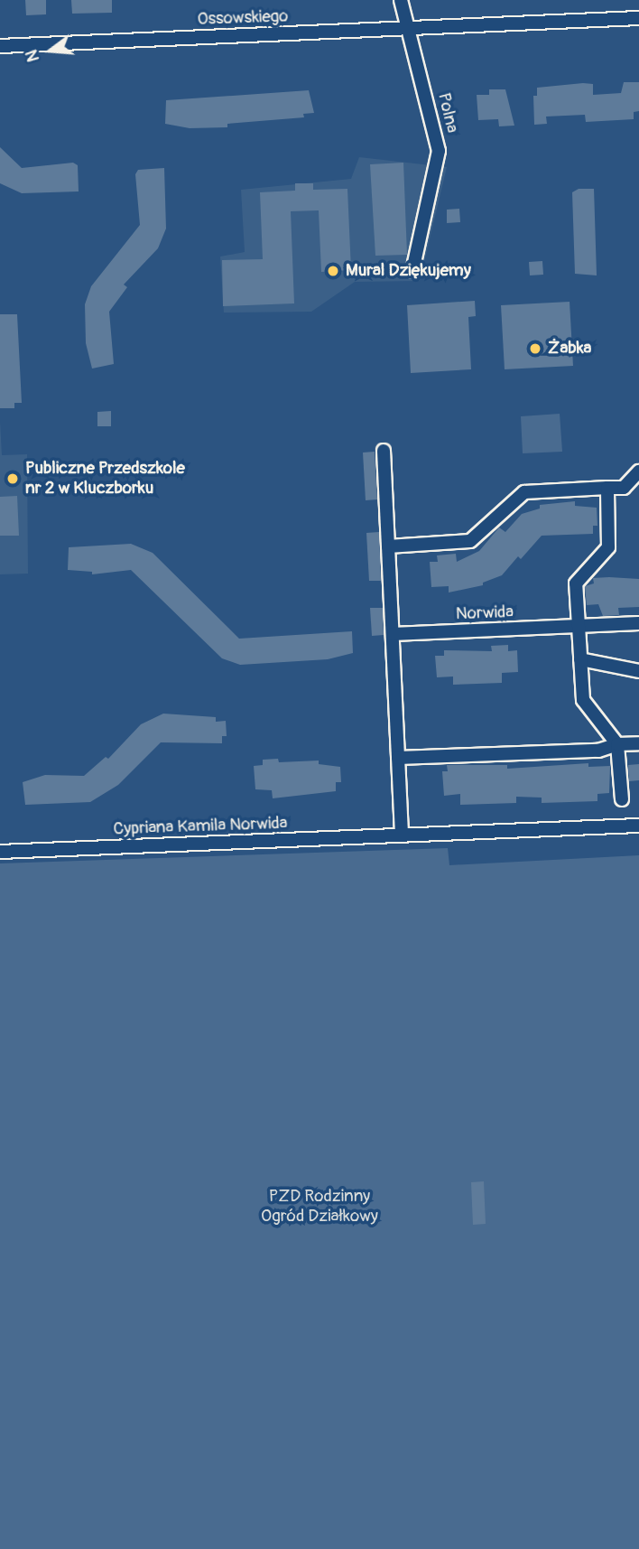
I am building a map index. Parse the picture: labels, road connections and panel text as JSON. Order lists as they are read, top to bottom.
{
  "streets": {
    "street": [
      "Ossowskiego",
      "Polna",
      "Norwida",
      "Cypriana Kamila Norwida"
    ]
  },
  "crossings": [
    ["Ossowskiego", "Polna"]
  ],
  "parks": ["PZD Rodzinny Ogród Działkowy"],
  "places": ["Mural Dziękujemy", "Żabka", "Publiczne Przedszkole nr 2 w Kluczborku"],
  "north": "left"
}
